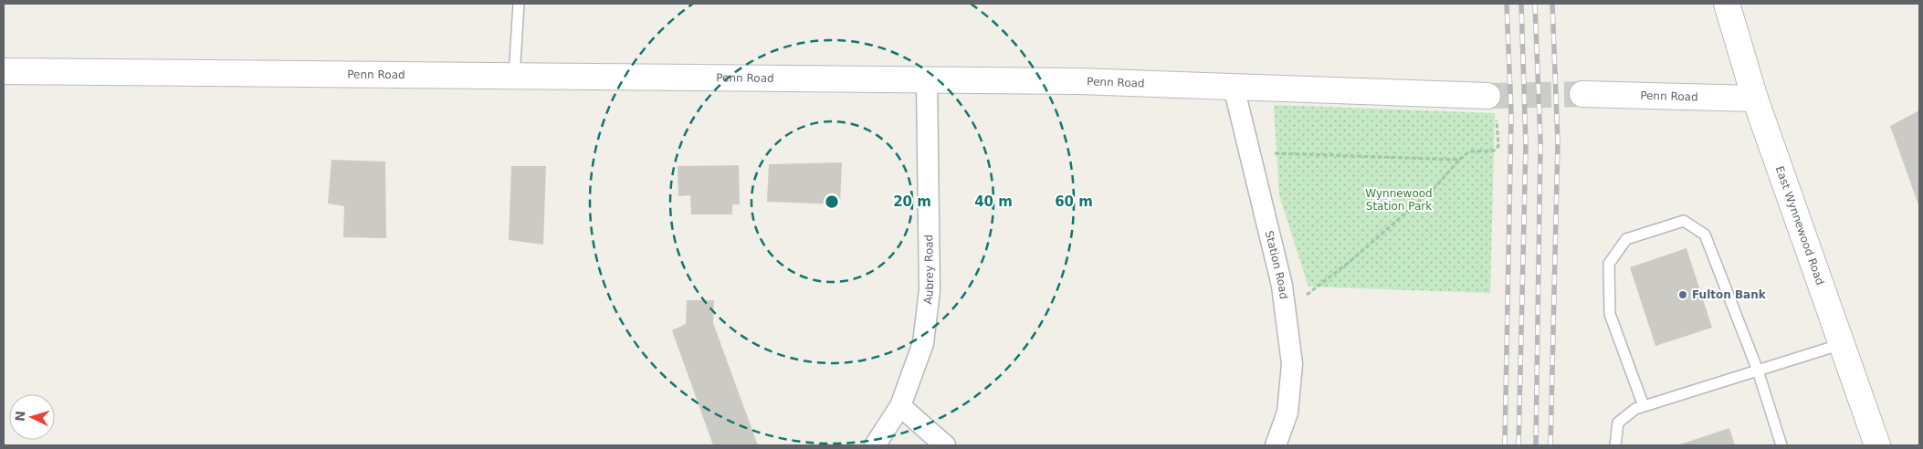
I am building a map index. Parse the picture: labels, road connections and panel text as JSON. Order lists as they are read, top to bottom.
{
  "streets": {
    "street": [
      "Penn Road",
      "East Wynnewood Road",
      "Station Road",
      "Aubrey Road"
    ]
  },
  "crossings": [
    ["Penn Road", "East Wynnewood Road"],
    ["Penn Road", "Station Road"],
    ["Penn Road", "Aubrey Road"]
  ],
  "parks": ["Wynnewood Station Park"],
  "places": ["Fulton Bank"],
  "north": "left",
  "rings": ["20 m", "40 m", "60 m"]
}
